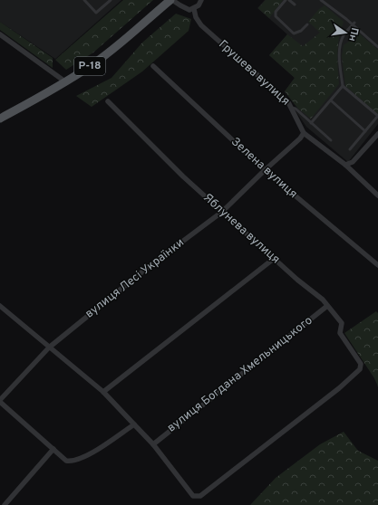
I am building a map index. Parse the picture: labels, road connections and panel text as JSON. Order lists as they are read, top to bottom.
{
  "streets": {
    "main road": ["Р-18"],
    "street": [
      "Грушева вулиця",
      "Зелена вулиця",
      "Яблунева вулиця",
      "вулиця Лесі Українки",
      "вулиця Богдана Хмельницького"
    ]
  },
  "crossings": [
    ["Грушева вулиця", "вулиця Лесі Українки"],
    ["Зелена вулиця", "вулиця Лесі Українки"],
    ["Яблунева вулиця", "вулиця Лесі Українки"],
    ["Яблунева вулиця", "вулиця Богдана Хмельницького"]
  ],
  "north": "right"
}
